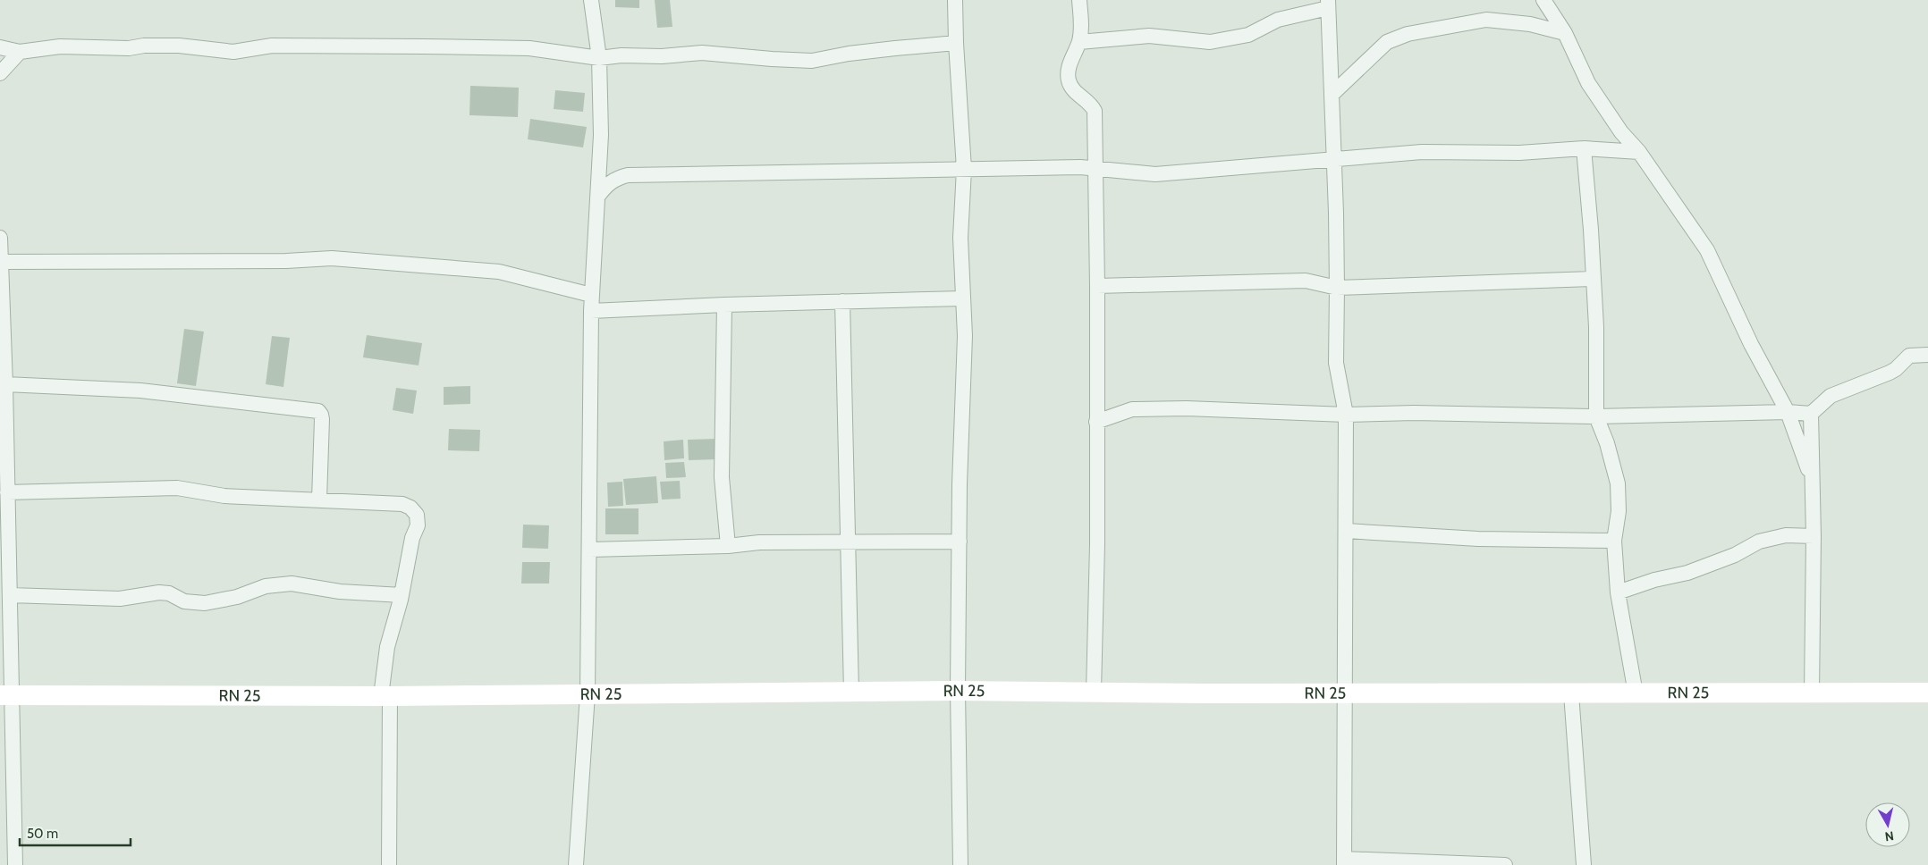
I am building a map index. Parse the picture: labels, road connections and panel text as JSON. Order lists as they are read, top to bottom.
{
  "streets": {
    "main road": ["RN 25"]
  },
  "scale_bar": "50 m",
  "north": "bottom"
}
